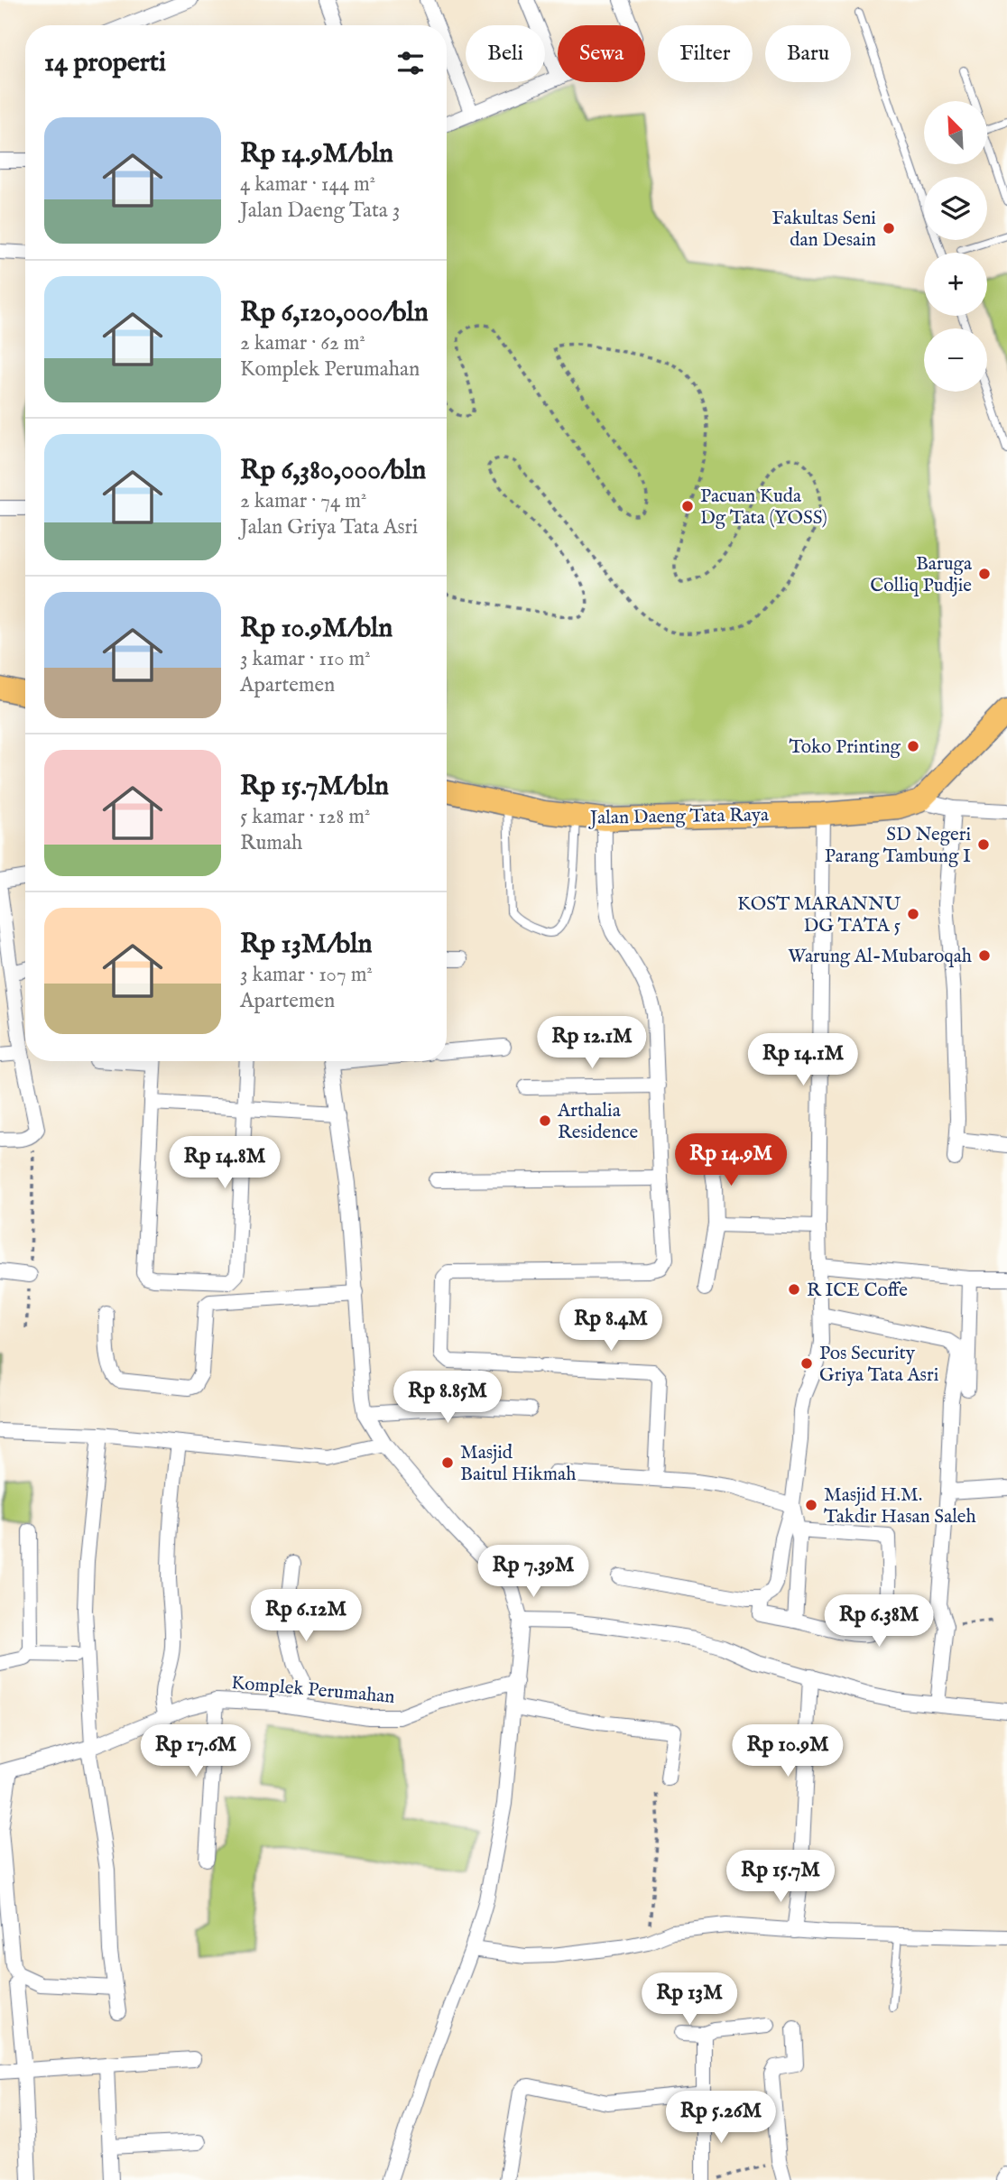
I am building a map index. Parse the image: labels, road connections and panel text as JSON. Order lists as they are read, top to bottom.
{
  "streets": {
    "main road": ["Jalan Daeng Tata Raya"],
    "street": ["Komplek Perumahan"]
  },
  "places": [
    "Fakultas Seni dan Desain",
    "Pacuan Kuda Dg Tata (YOSS)",
    "Baruga Colliq Pudjie",
    "Toko Printing",
    "SD Negeri Parang Tambung I",
    "KOST MARANNU DG TATA 5",
    "Warung Al-Mubaroqah",
    "Arthalia Residence",
    "R ICE Coffe",
    "Pos Security Griya Tata Asri",
    "Masjid Baitul Hikmah",
    "Masjid H.M. Takdir Hasan Saleh"
  ],
  "north": "top left",
  "page": {
    "chip": [
      "Beli",
      "Sewa",
      "Filter",
      "Baru"
    ],
    "heading": "14 properti",
    "map_buttons": ["+", "−"],
    "list": [
      {
        "name": "Rp 14.9M/bln",
        "note": "4 kamar · 144 m² · Jalan Daeng Tata 3"
      },
      {
        "name": "Rp 6,120,000/bln",
        "note": "2 kamar · 62 m² · Komplek Perumahan"
      },
      {
        "name": "Rp 6,380,000/bln",
        "note": "2 kamar · 74 m² · Jalan Griya Tata Asri"
      },
      {
        "name": "Rp 10.9M/bln",
        "note": "3 kamar · 110 m² · Apartemen"
      },
      {
        "name": "Rp 15.7M/bln",
        "note": "5 kamar · 128 m² · Rumah"
      },
      {
        "name": "Rp 13M/bln",
        "note": "3 kamar · 107 m² · Apartemen"
      }
    ],
    "price": [
      "Rp 12.1M",
      "Rp 14.1M",
      "Rp 14.9M",
      "Rp 14.8M",
      "Rp 8.4M",
      "Rp 8.85M",
      "Rp 7.39M",
      "Rp 6.12M",
      "Rp 6.38M",
      "Rp 17.6M",
      "Rp 10.9M",
      "Rp 15.7M",
      "Rp 13M",
      "Rp 5.26M"
    ]
  }
}
